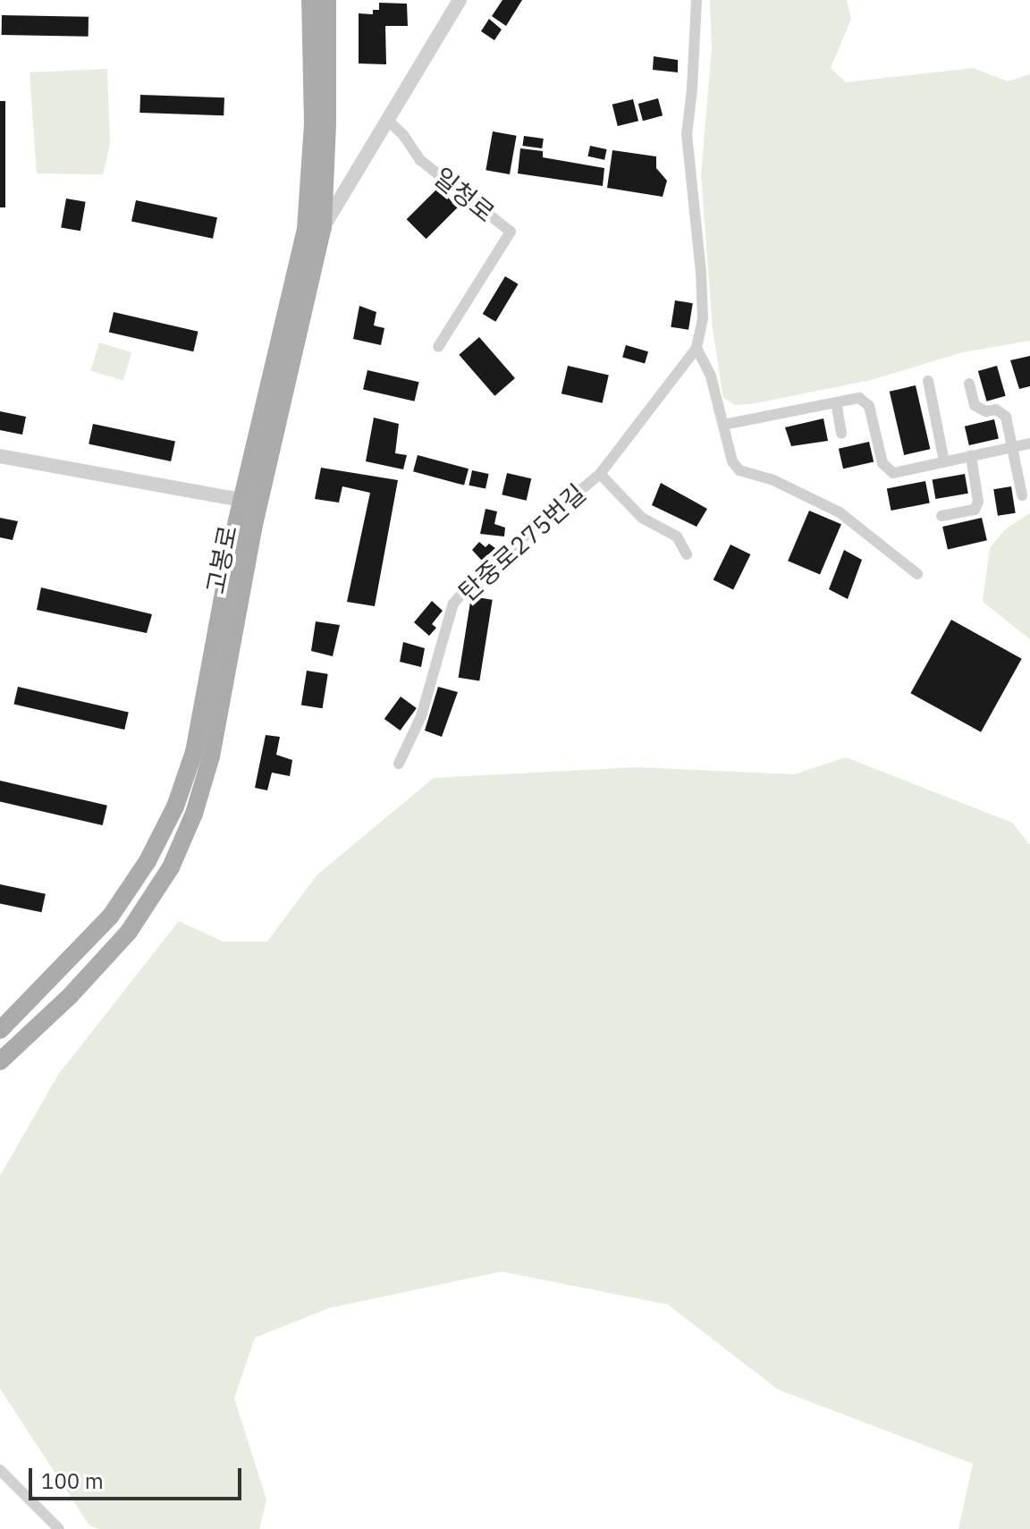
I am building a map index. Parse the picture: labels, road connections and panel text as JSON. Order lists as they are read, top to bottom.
{
  "streets": {
    "main road": ["고봉로"],
    "street": ["일청로", "탄중로275번길"]
  },
  "scale_bar": "100 m"
}
